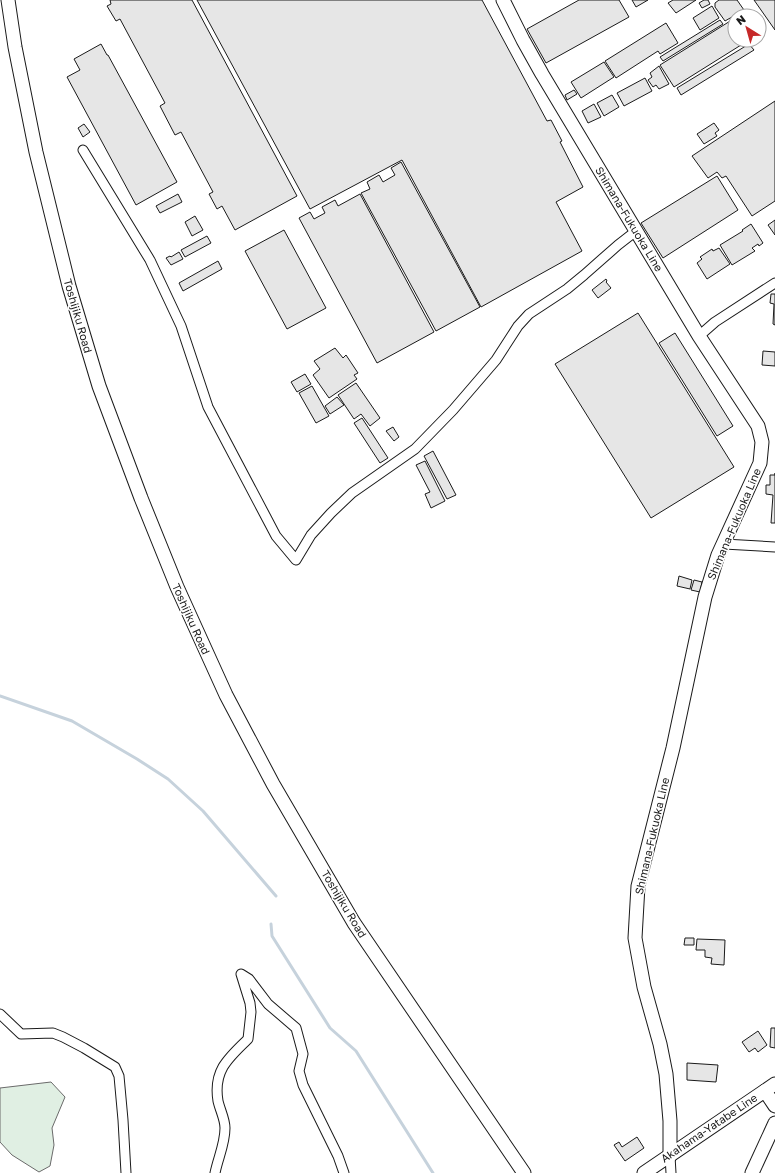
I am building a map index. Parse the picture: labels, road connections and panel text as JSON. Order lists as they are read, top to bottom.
{
  "streets": {
    "main road": ["Shimana-Fukuoka Line", "Toshijiku Road", "Akahama-Yatabe Line"]
  },
  "crossings": [
    ["Shimana-Fukuoka Line", "Akahama-Yatabe Line"]
  ],
  "north": "top left"
}
